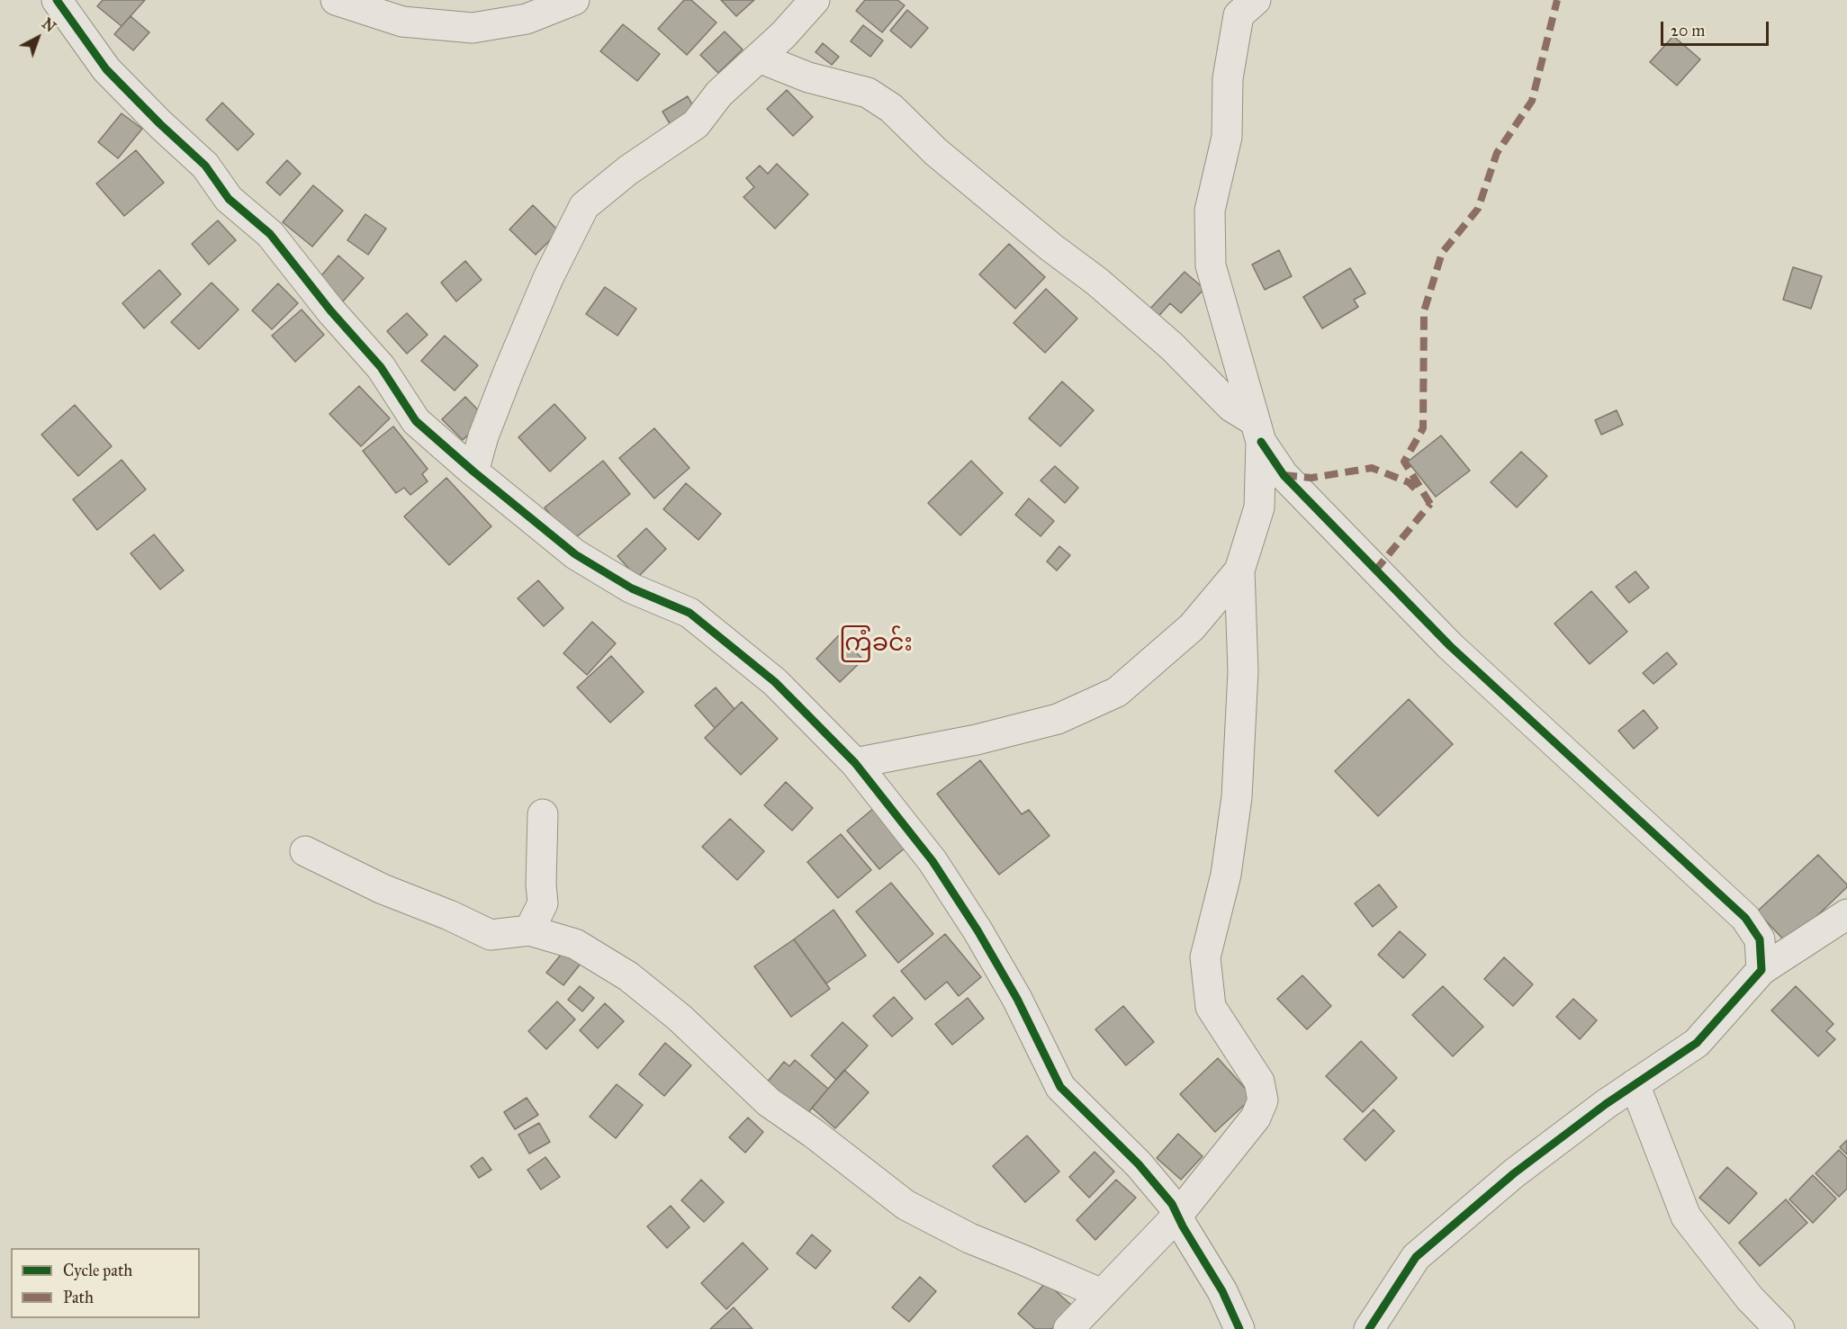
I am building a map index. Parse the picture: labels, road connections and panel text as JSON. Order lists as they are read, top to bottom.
{
  "districts": ["ကြံခင်း"],
  "legend": ["Cycle path", "Path"],
  "scale_bar": "20 m",
  "north": "top right"
}
